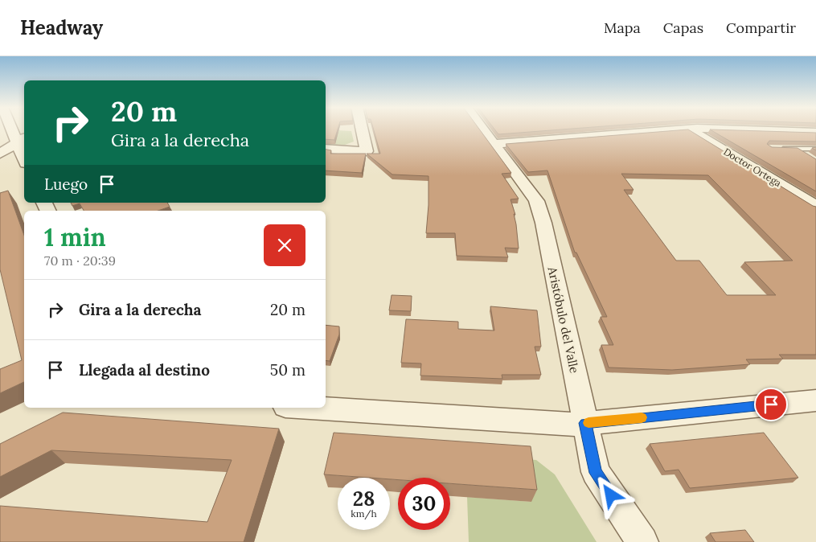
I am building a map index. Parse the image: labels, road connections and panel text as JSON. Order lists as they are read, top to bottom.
{
  "streets": {
    "street": ["Doctor Ortega", "Aristóbulo del Valle"]
  },
  "page": {
    "header": "Headway",
    "nav": ["Mapa", "Capas", "Compartir"],
    "turn": ["20 m", "Gira a la derecha"],
    "then": "Luego",
    "heading": ["1 min", "70 m · 20:39"],
    "list": [
      {
        "name": "Gira a la derecha",
        "value": "20 m"
      },
      {
        "name": "Llegada al destino",
        "value": "50 m"
      }
    ],
    "speed": "28 km/h",
    "limit": "30"
  }
}
